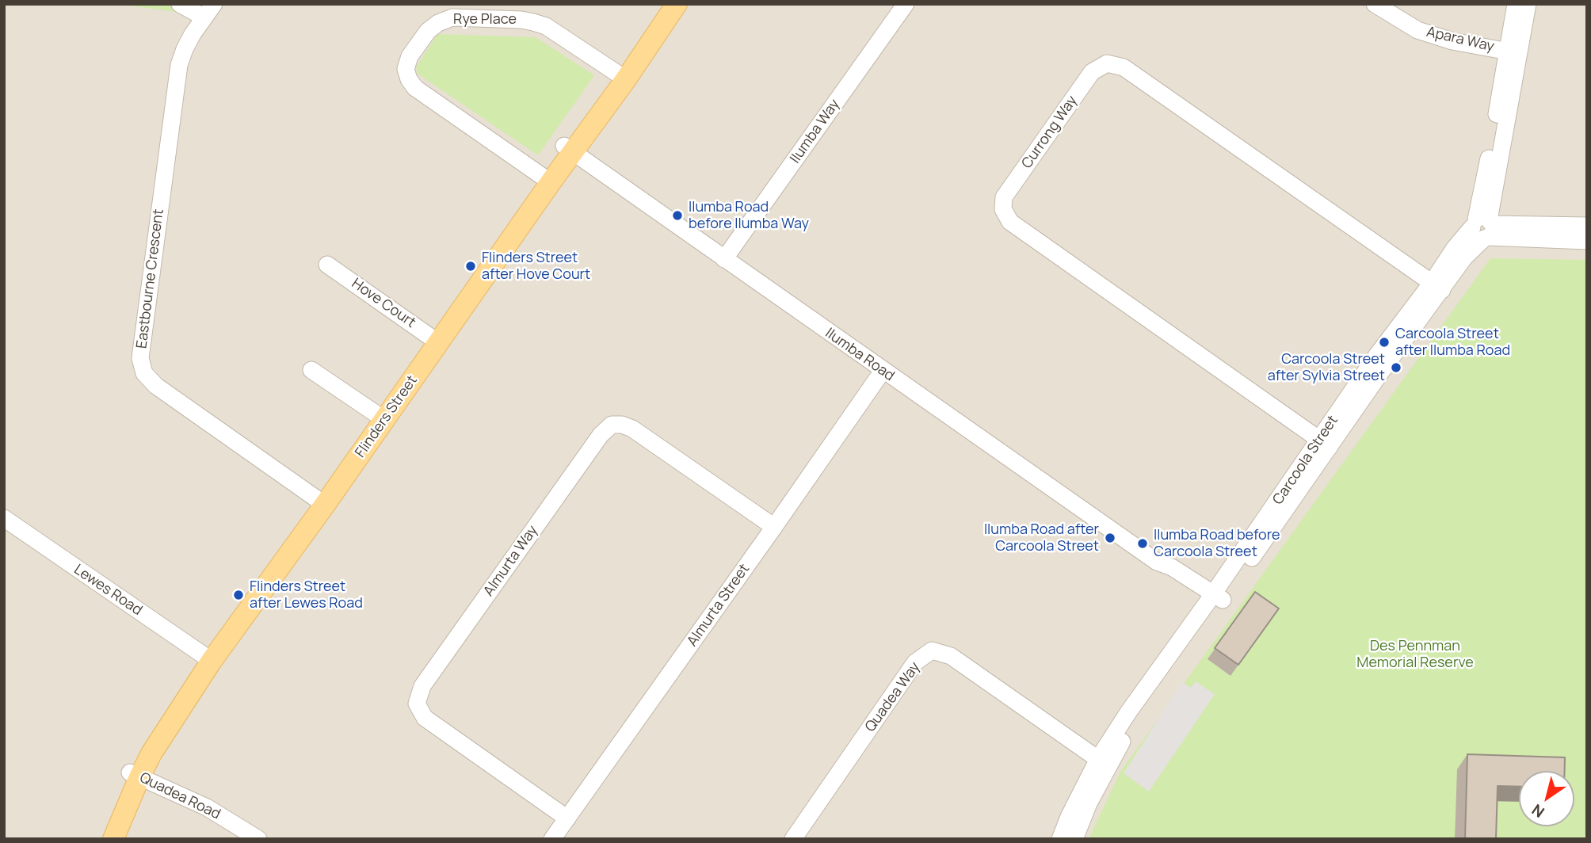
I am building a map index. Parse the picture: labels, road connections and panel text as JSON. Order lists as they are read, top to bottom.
{
  "streets": {
    "main road": ["Flinders Street"],
    "street": [
      "Rye Place",
      "Apara Way",
      "Ilumba Way",
      "Currong Way",
      "Eastbourne Crescent",
      "Hove Court",
      "Ilumba Road",
      "Carcoola Street",
      "Almurta Way",
      "Lewes Road",
      "Almurta Street",
      "Quadea Way",
      "Quadea Road"
    ]
  },
  "crossings": [
    ["Rye Place", "Flinders Street"],
    ["Apara Way", "Carcoola Street"],
    ["Ilumba Way", "Ilumba Road"],
    ["Currong Way", "Carcoola Street"],
    ["Eastbourne Crescent", "Flinders Street"],
    ["Hove Court", "Flinders Street"],
    ["Ilumba Road", "Flinders Street"],
    ["Ilumba Road", "Carcoola Street"],
    ["Ilumba Road", "Almurta Street"],
    ["Flinders Street", "Lewes Road"],
    ["Flinders Street", "Quadea Road"],
    ["Carcoola Street", "Quadea Way"],
    ["Almurta Way", "Almurta Street"]
  ],
  "parks": ["Des Pennman Memorial Reserve"],
  "places": [
    "Ilumba Road before Ilumba Way",
    "Flinders Street after Hove Court",
    "Carcoola Street after Ilumba Road",
    "Carcoola Street after Sylvia Street",
    "Ilumba Road after Carcoola Street",
    "Ilumba Road before Carcoola Street",
    "Flinders Street after Lewes Road"
  ],
  "north": "bottom left"
}
